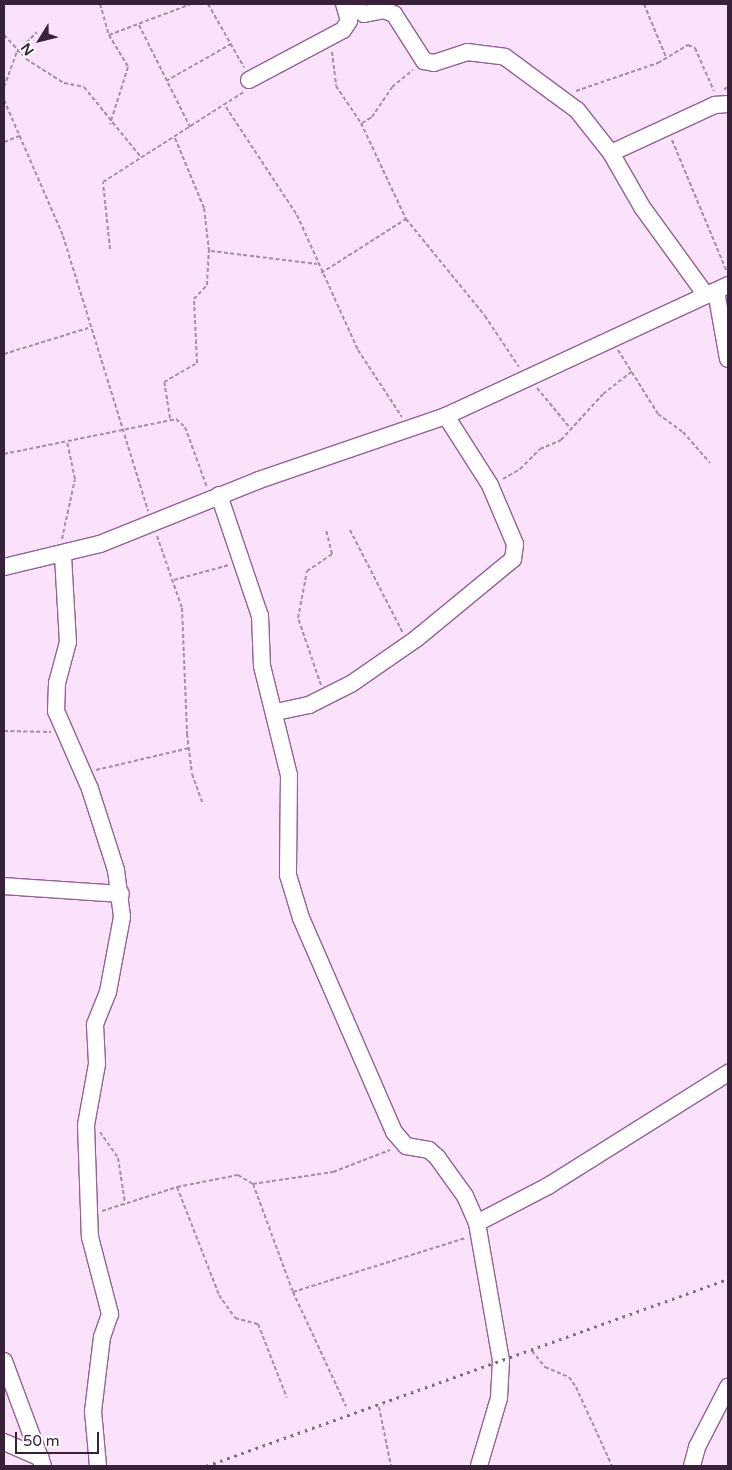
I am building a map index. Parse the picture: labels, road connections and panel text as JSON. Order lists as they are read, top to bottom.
{
  "scale_bar": "50 m",
  "north": "bottom left"
}
